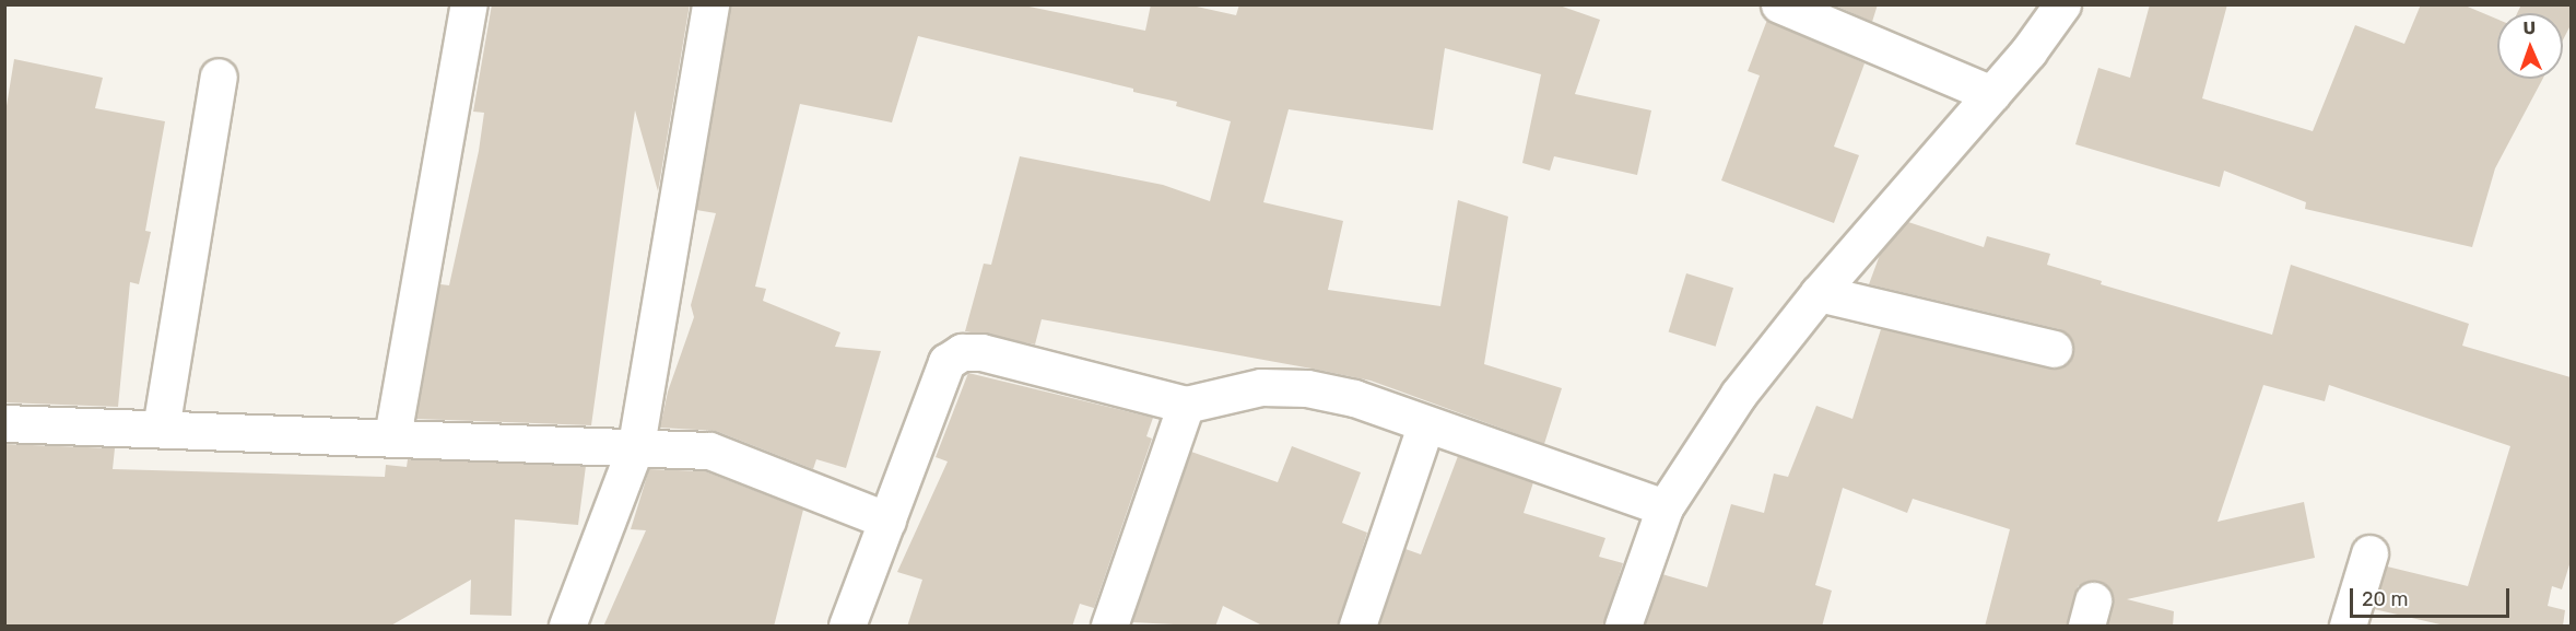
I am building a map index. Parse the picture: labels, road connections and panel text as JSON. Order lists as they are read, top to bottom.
{
  "scale_bar": "20 m",
  "north": "top"
}
